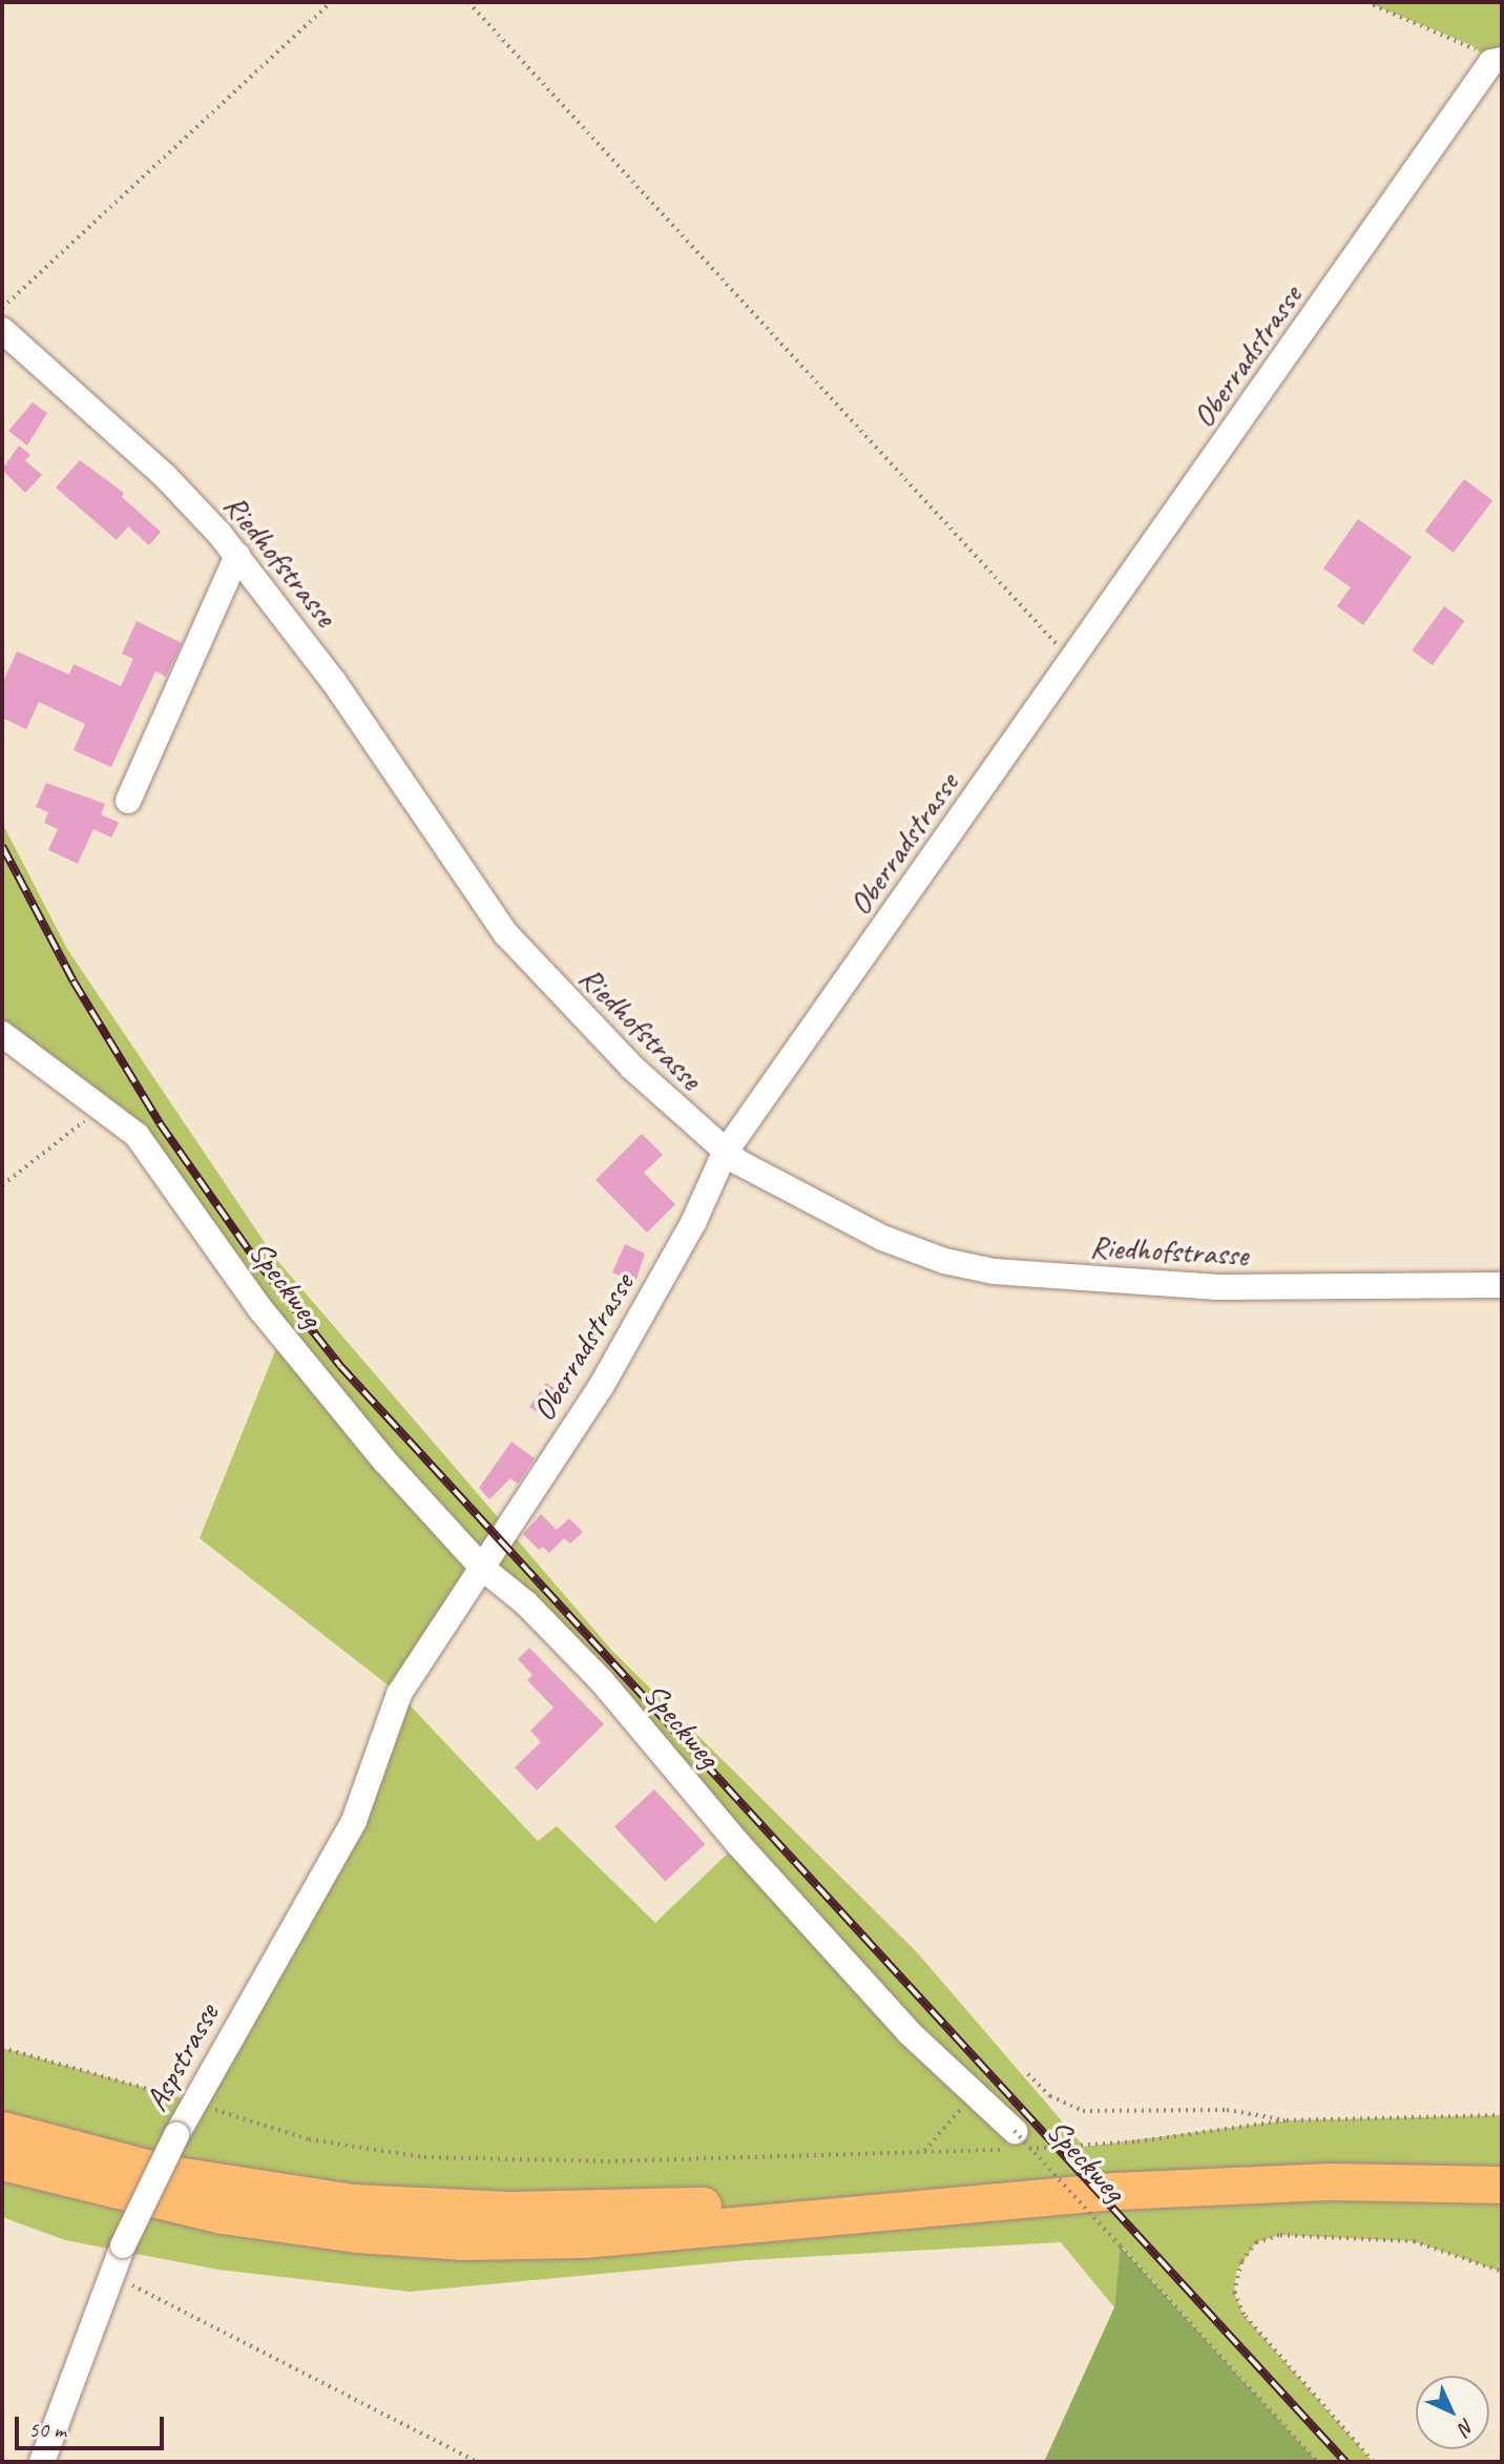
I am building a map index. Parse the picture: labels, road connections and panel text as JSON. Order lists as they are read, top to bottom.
{
  "streets": {
    "street": [
      "Oberradstrasse",
      "Riedhofstrasse",
      "Speckweg",
      "Aspstrasse"
    ]
  },
  "crossings": [
    ["Oberradstrasse", "Riedhofstrasse"],
    ["Oberradstrasse", "Speckweg"],
    ["Oberradstrasse", "Aspstrasse"]
  ],
  "scale_bar": "50 m",
  "north": "bottom right"
}
